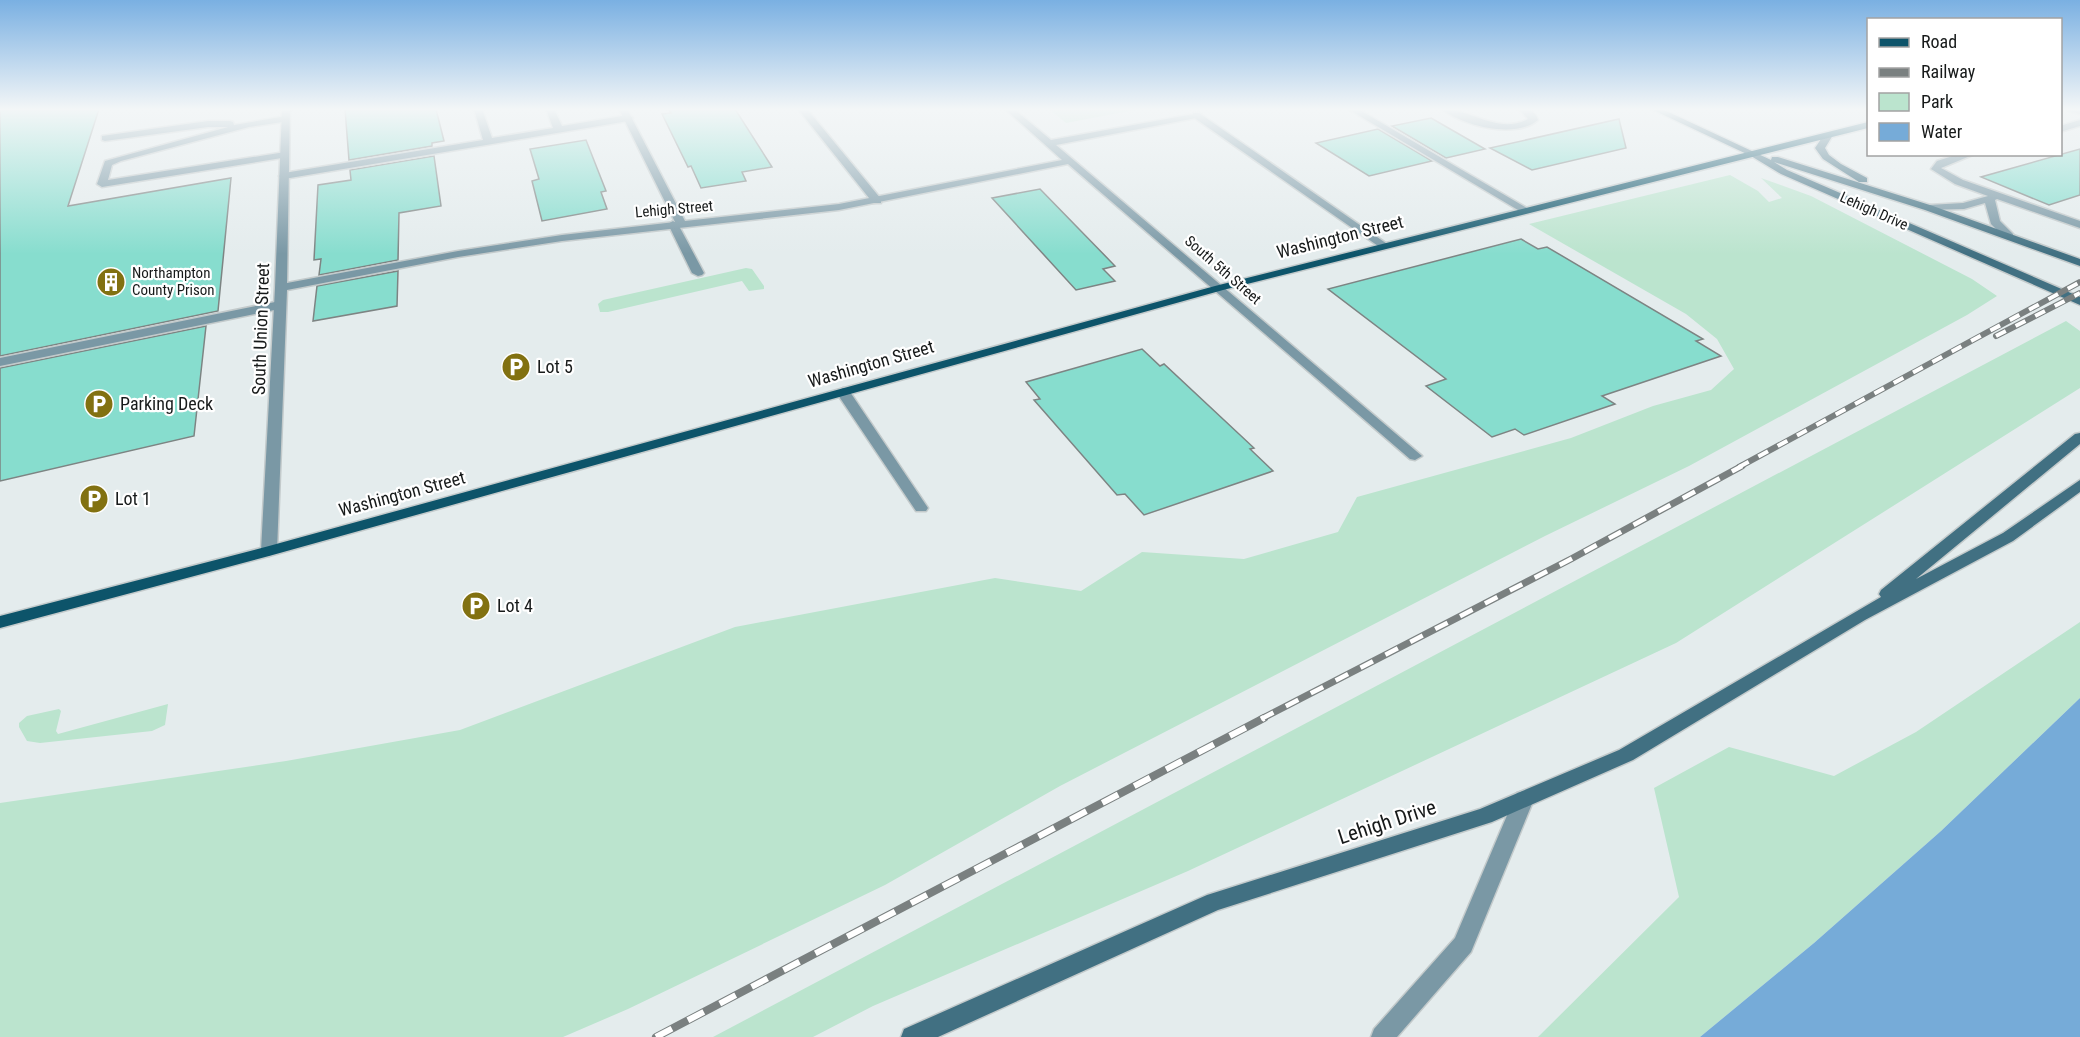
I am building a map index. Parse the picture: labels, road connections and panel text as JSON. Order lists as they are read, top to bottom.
{
  "streets": {
    "main road": ["Washington Street"],
    "street": [
      "Lehigh Street",
      "Lehigh Drive",
      "South 5th Street",
      "South Union Street"
    ]
  },
  "crossings": [
    ["Lehigh Street", "South 5th Street"],
    ["Lehigh Street", "South Union Street"],
    ["Washington Street", "South 5th Street"],
    ["Washington Street", "South Union Street"]
  ],
  "places": {
    "building": ["Northampton County Prison"],
    "parking": [
      "Lot 5",
      "Parking Deck",
      "Lot 1",
      "Lot 4"
    ]
  },
  "legend": [
    "Road",
    "Railway",
    "Park",
    "Water"
  ]
}
